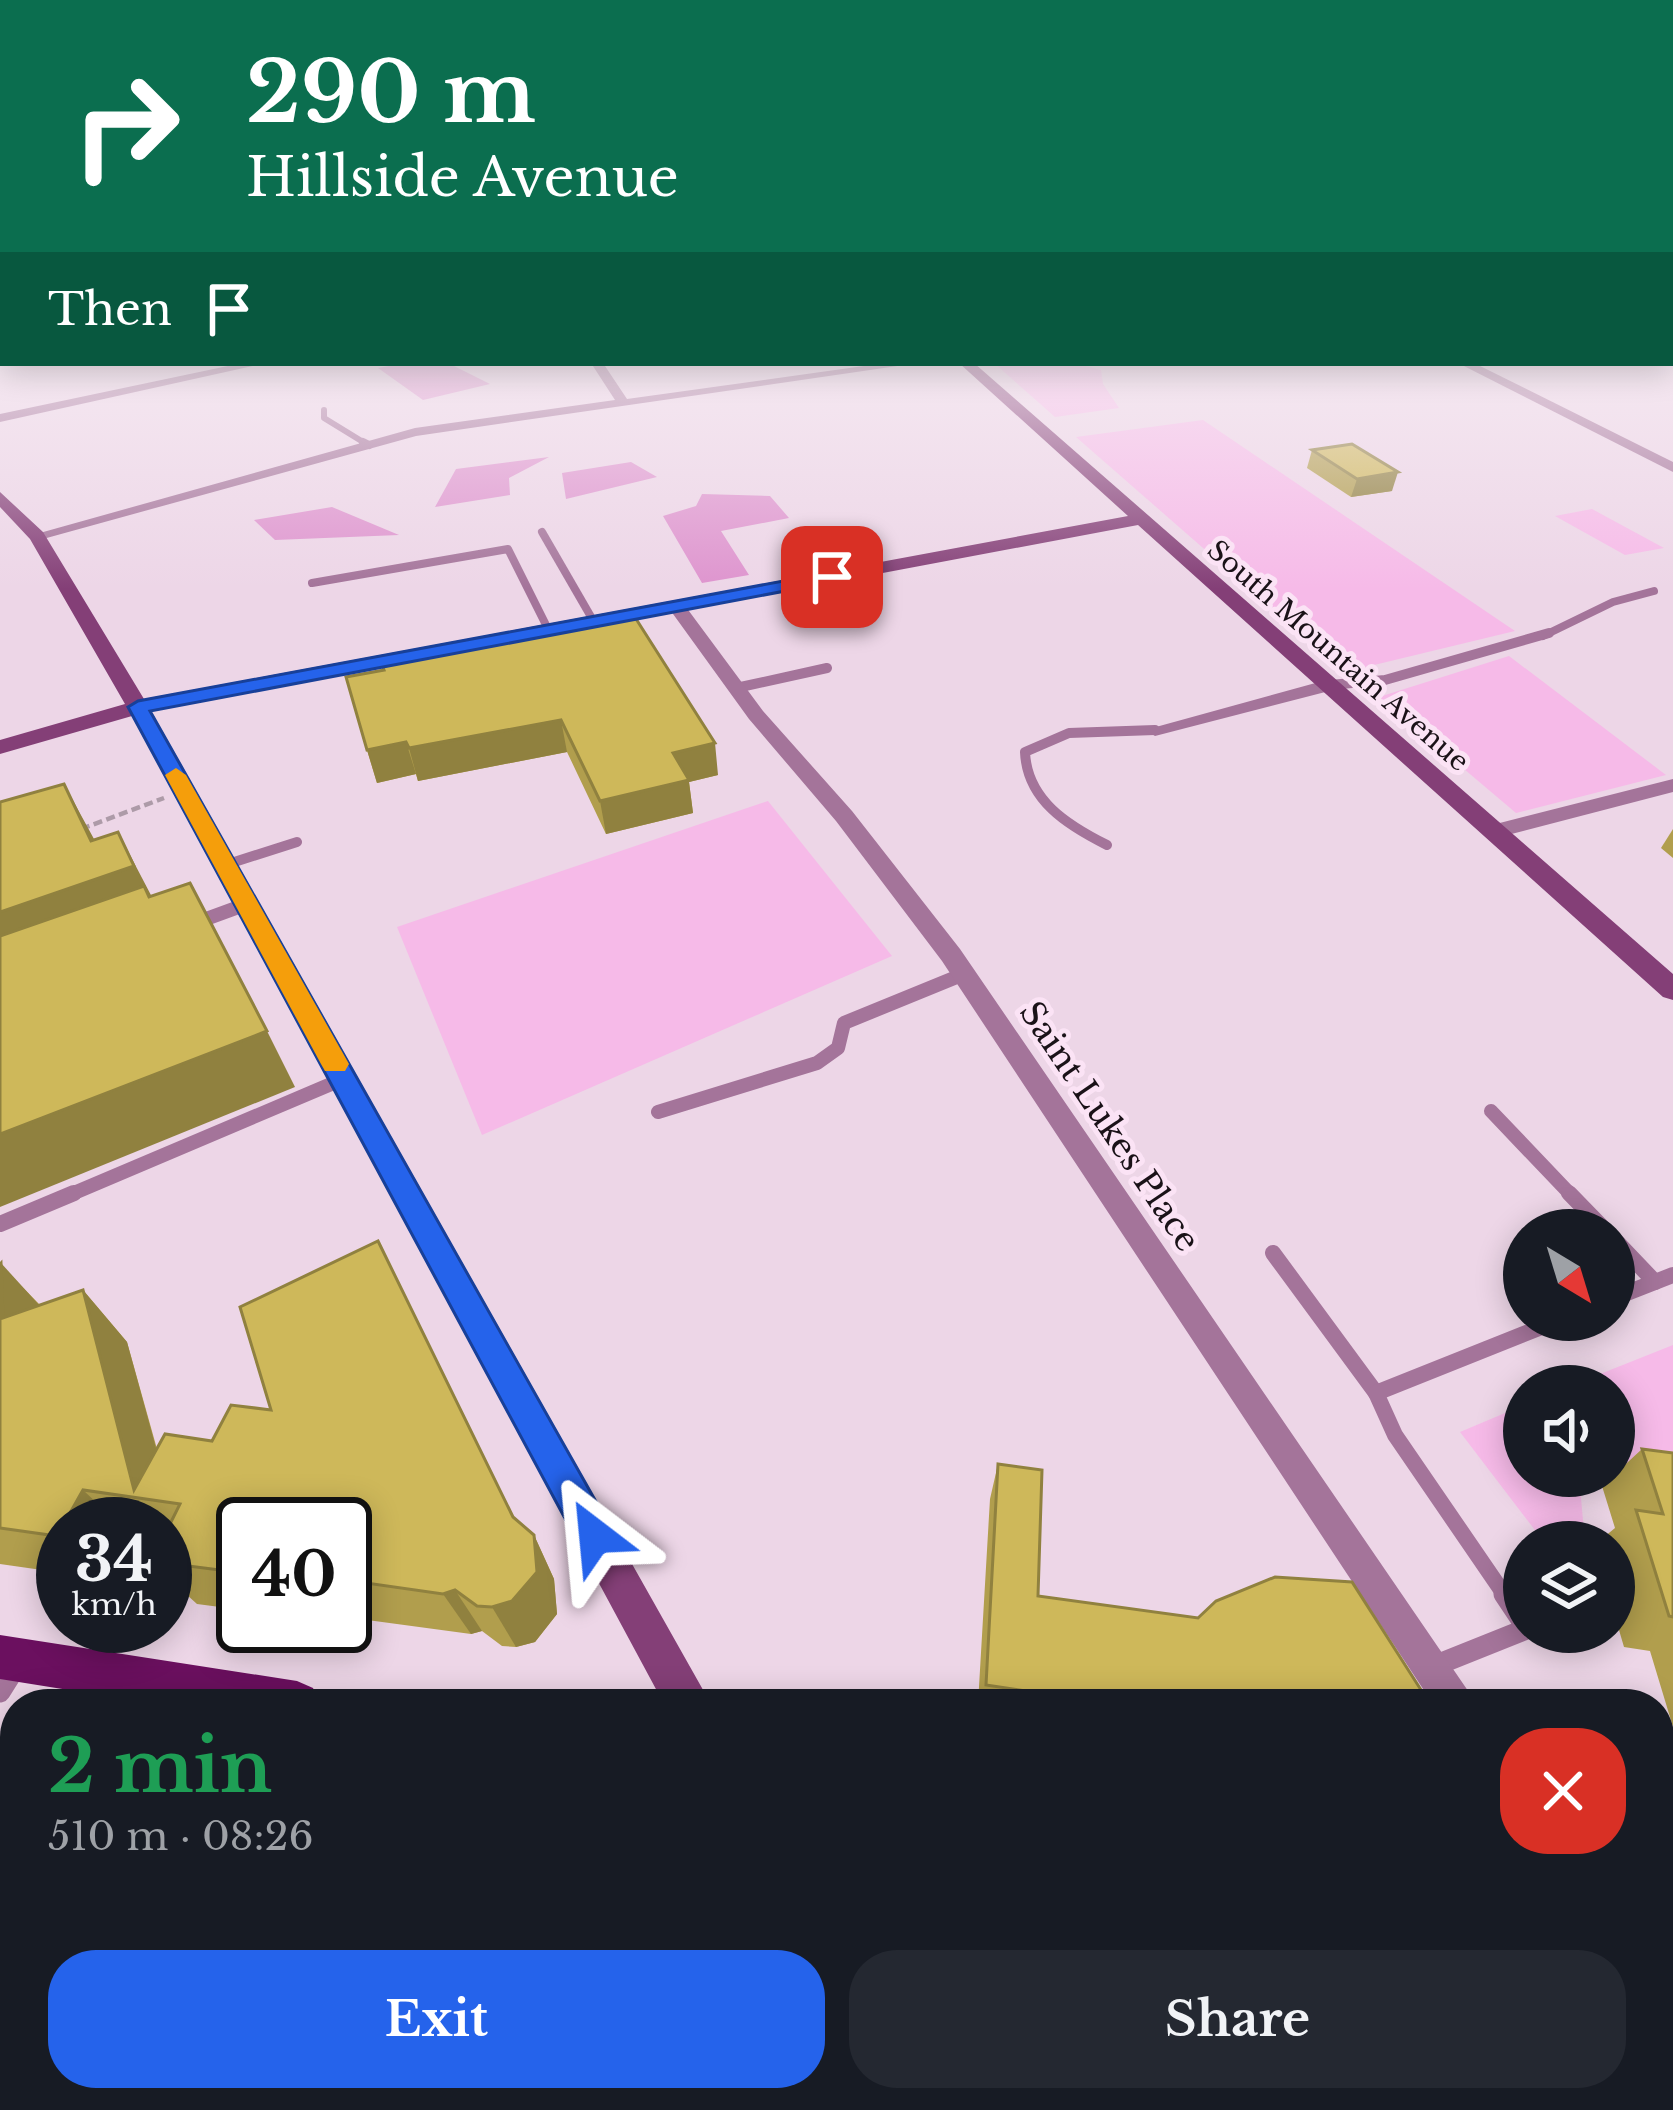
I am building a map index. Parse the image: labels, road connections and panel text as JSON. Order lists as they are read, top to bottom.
{
  "streets": {
    "street": ["South Mountain Avenue", "Saint Lukes Place"]
  },
  "north": "bottom right",
  "page": {
    "turn": ["290 m", "Hillside Avenue"],
    "then": "Then",
    "speed": "34 km/h",
    "limit": "40",
    "heading": ["2 min", "510 m · 08:26"],
    "buttons": ["Exit", "Share"]
  }
}
